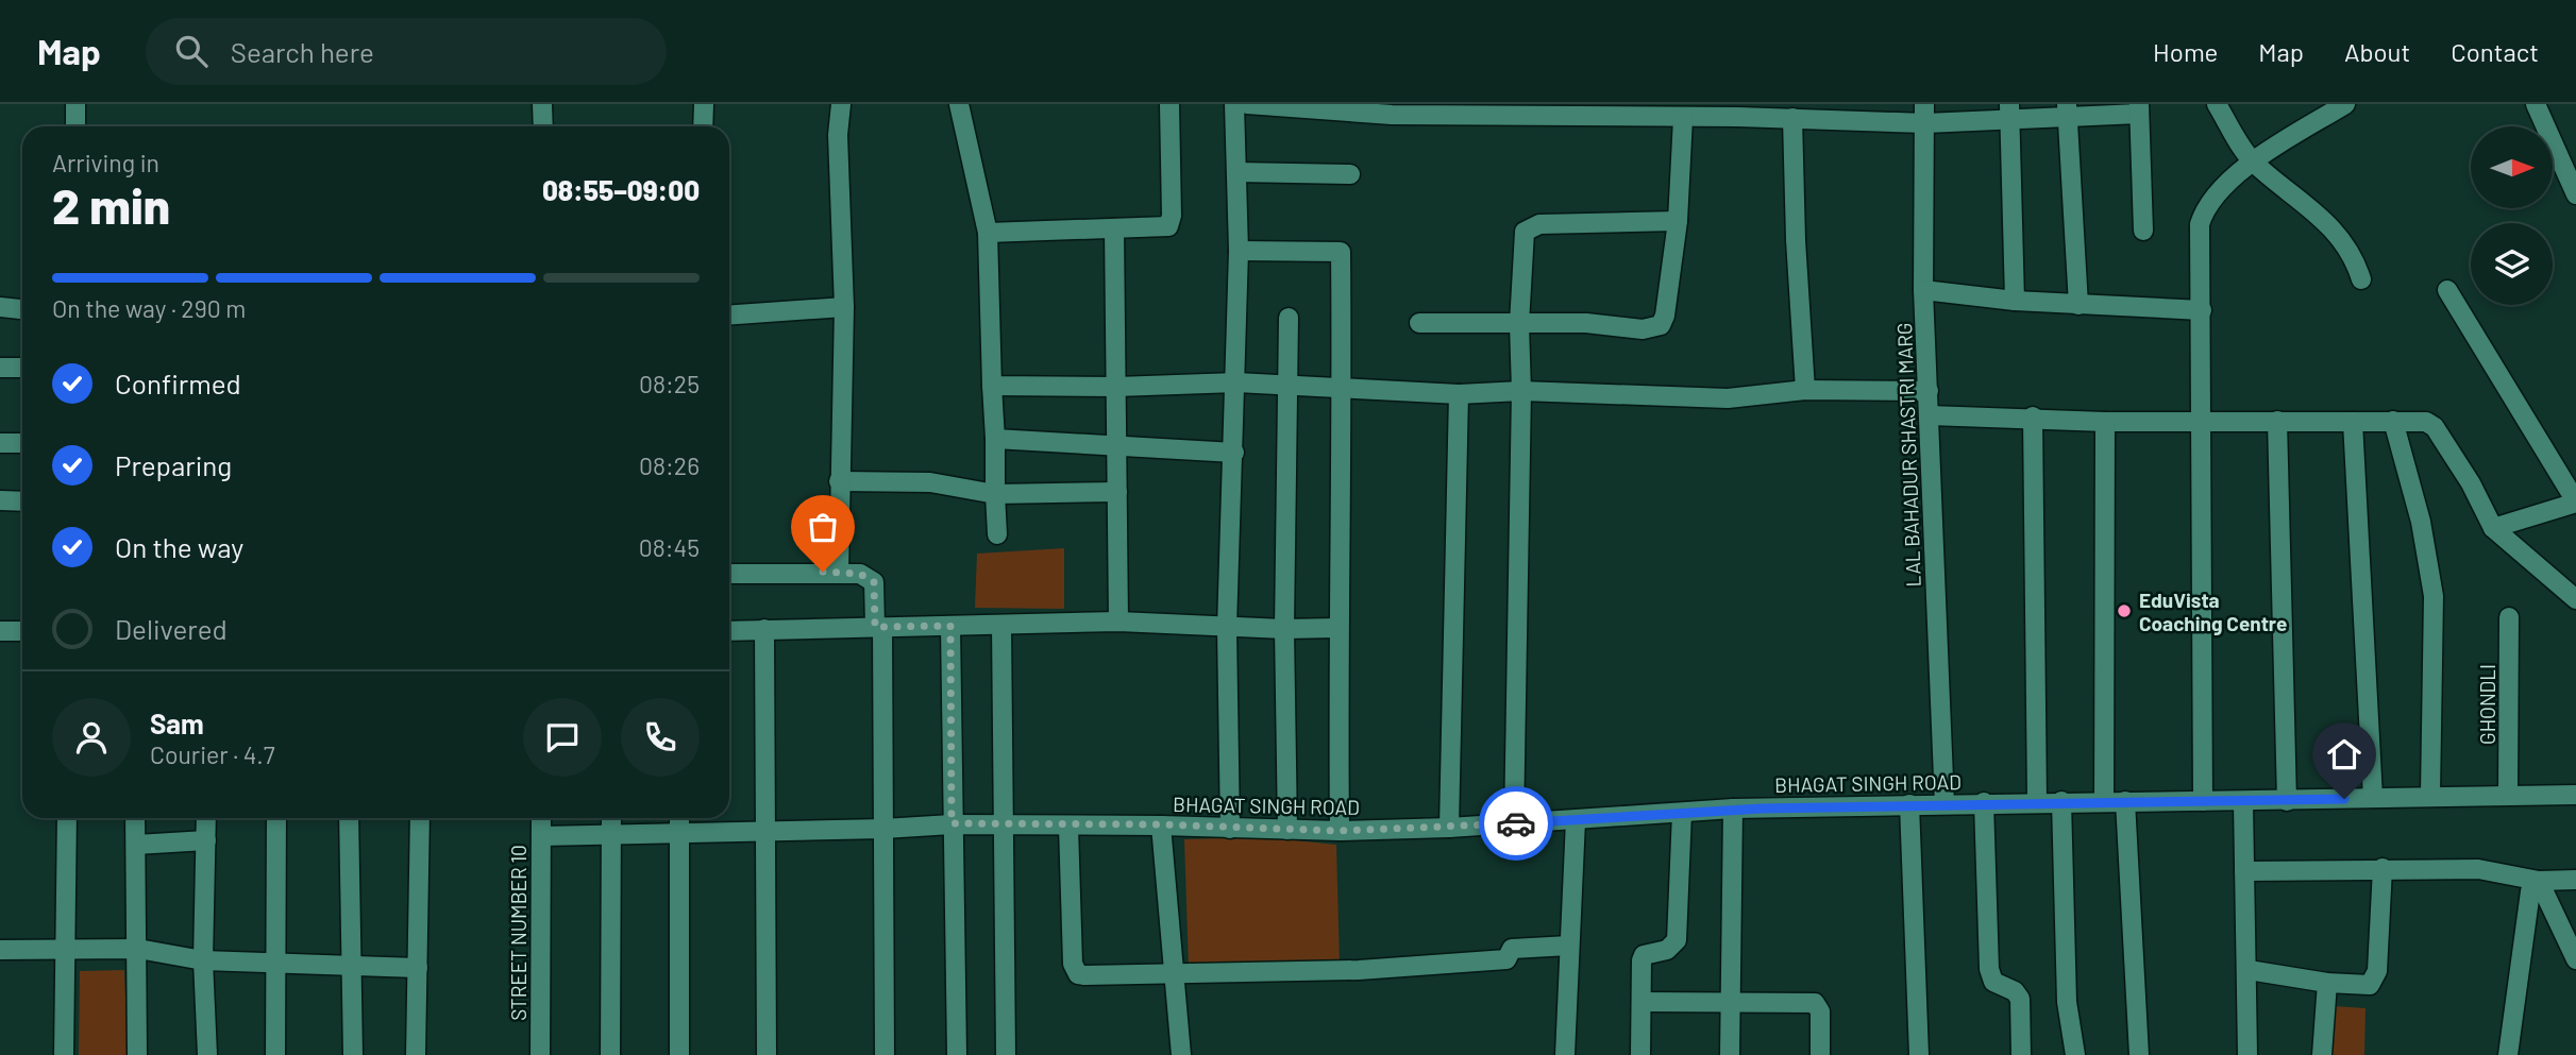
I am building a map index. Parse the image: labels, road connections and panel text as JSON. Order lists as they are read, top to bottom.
{
  "streets": {
    "street": [
      "LAL BAHADUR SHASTRI MARG",
      "GHONDLI",
      "BHAGAT SINGH ROAD",
      "STREET NUMBER 10"
    ]
  },
  "crossings": [
    ["LAL BAHADUR SHASTRI MARG", "BHAGAT SINGH ROAD"],
    ["GHONDLI", "BHAGAT SINGH ROAD"],
    ["BHAGAT SINGH ROAD", "STREET NUMBER 10"]
  ],
  "places": ["EduVista Coaching Centre"],
  "north": "right",
  "page": {
    "header": "Map",
    "search": "Search here",
    "nav": [
      "Home",
      "Map",
      "About",
      "Contact"
    ],
    "heading": ["2 min", "Arriving in", "08:55–09:00"],
    "panel": ["Sam", "Courier · 4.7"],
    "bar": "On the way · 290 m",
    "list": [
      ["Confirmed", "08:25"],
      ["Preparing", "08:26"],
      ["On the way", "08:45"],
      "Delivered"
    ]
  }
}
